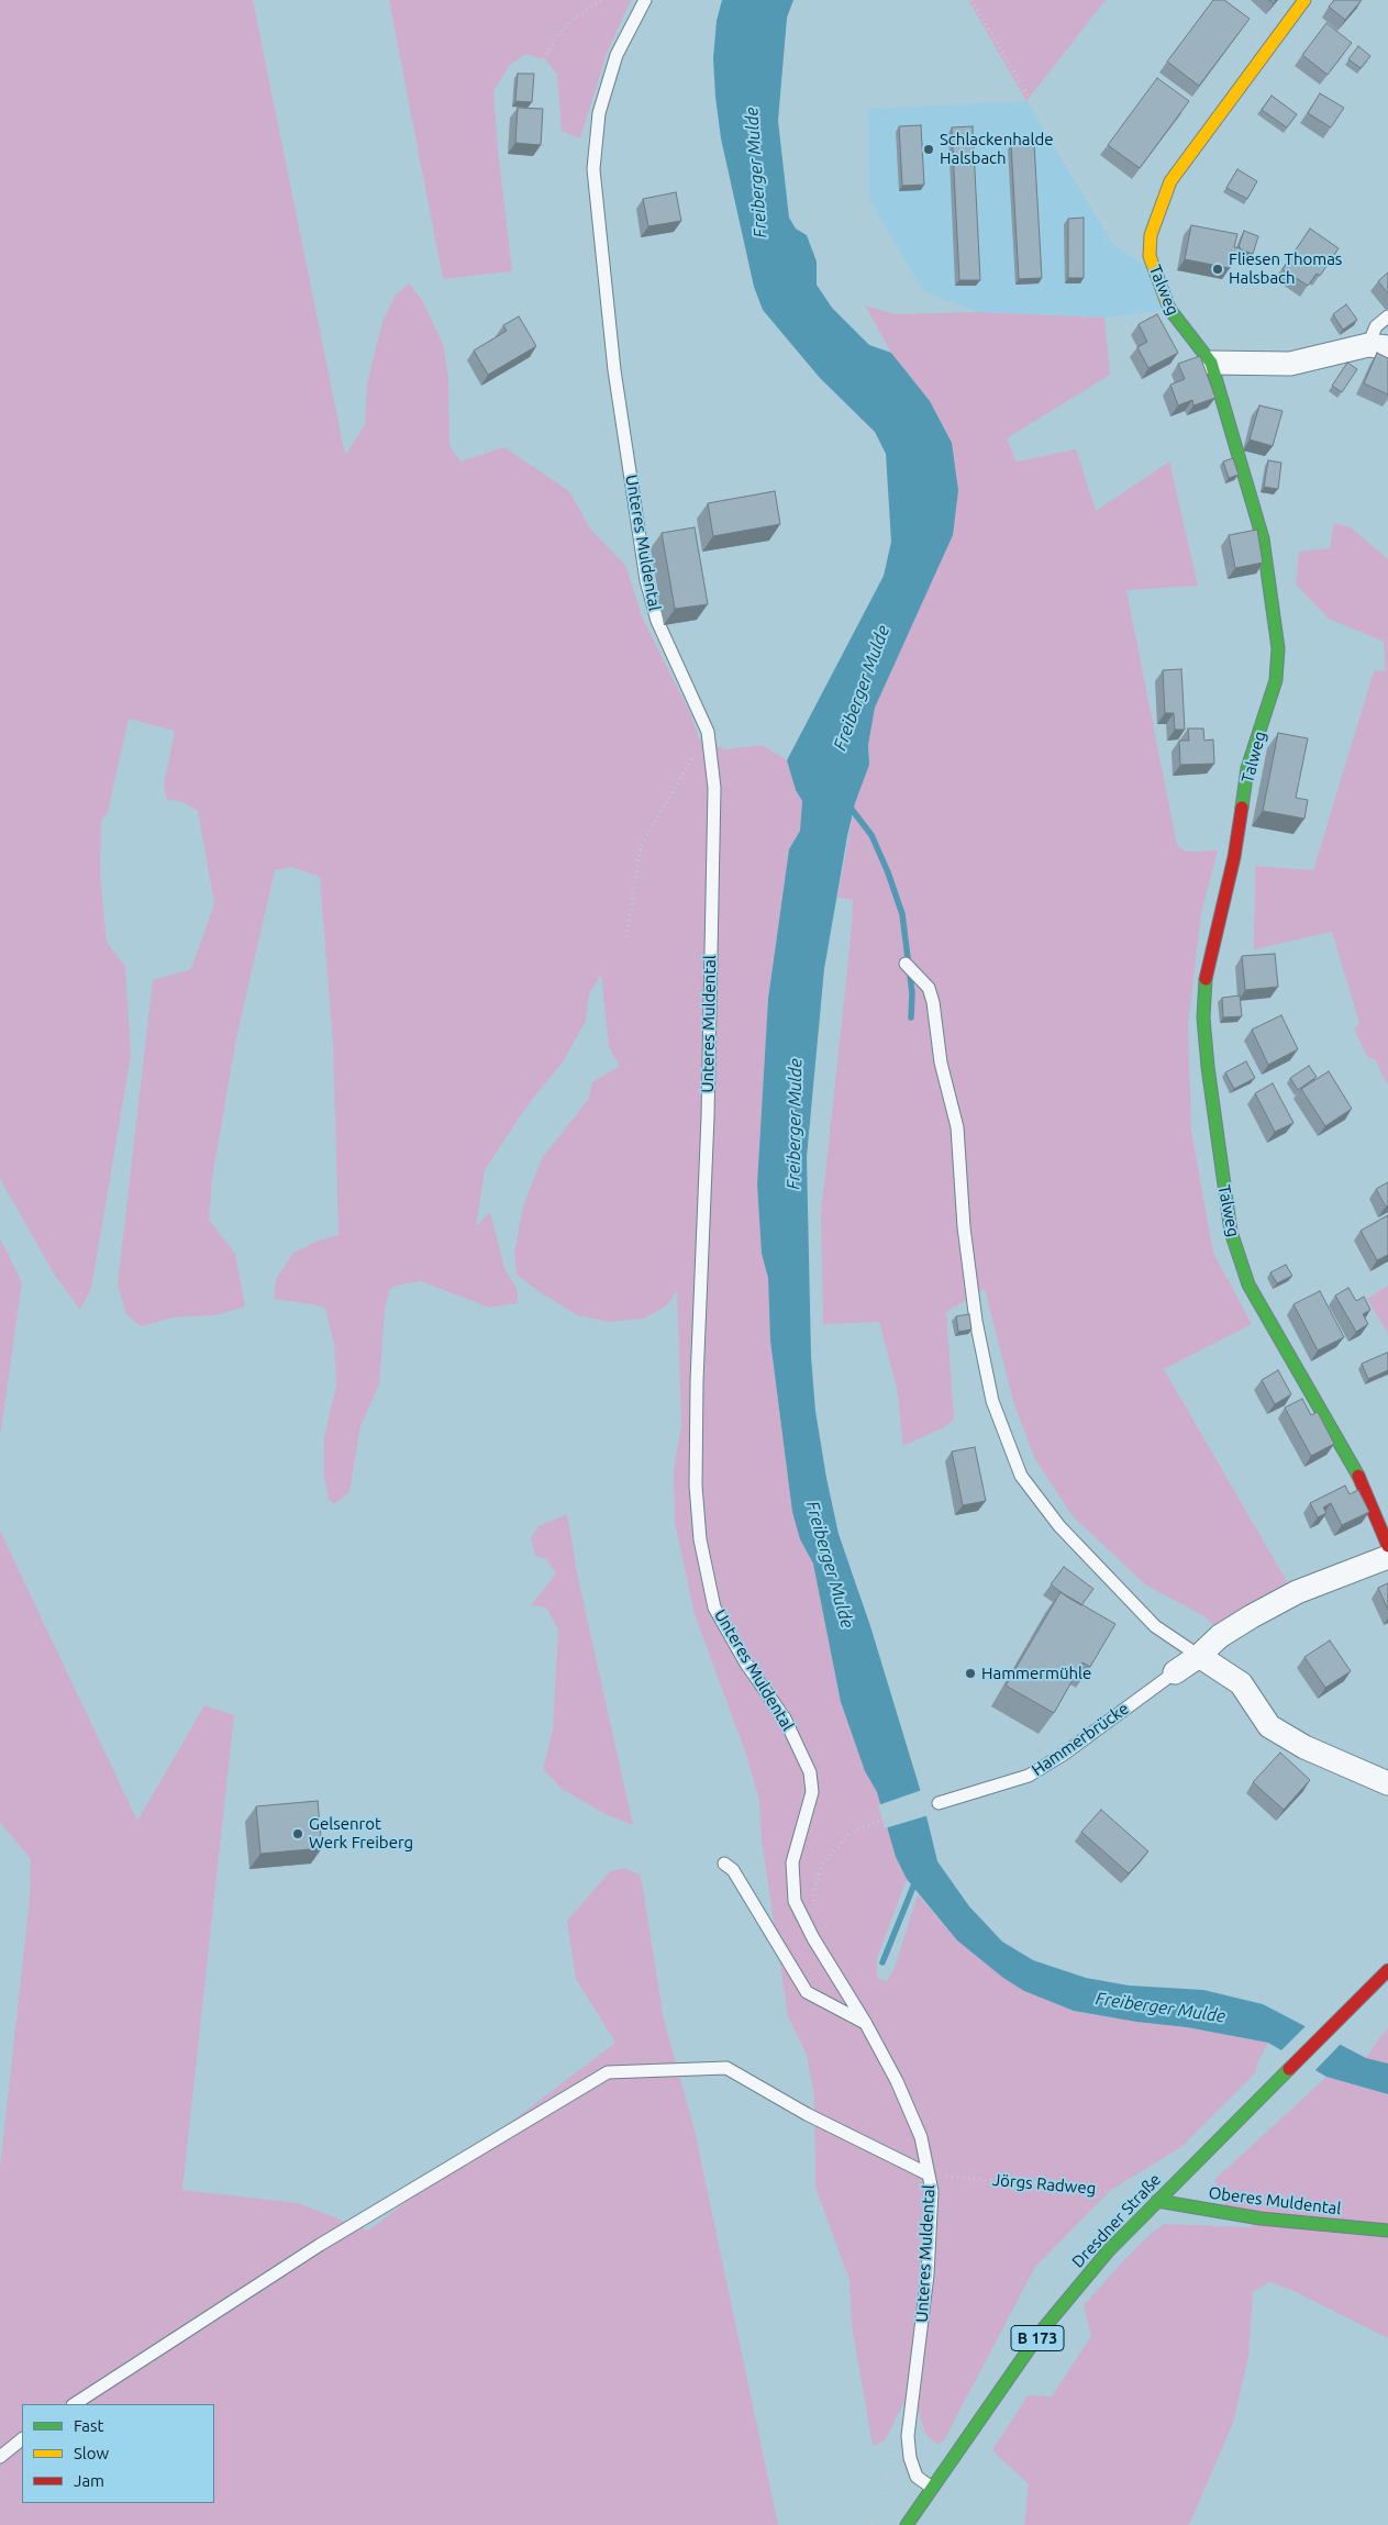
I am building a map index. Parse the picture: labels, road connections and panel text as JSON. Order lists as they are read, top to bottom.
{
  "streets": {
    "street": [
      "Talweg",
      "Oberes Muldental",
      "Dresdner Straße",
      "B 173"
    ],
    "lane": ["Unteres Muldental", "Hammerbrücke"],
    "path": ["Jörgs Radweg"]
  },
  "crossings": [
    ["Unteres Muldental", "Jörgs Radweg"],
    ["Unteres Muldental", "Dresdner Straße"],
    ["Jörgs Radweg", "Oberes Muldental"],
    ["Jörgs Radweg", "Dresdner Straße"],
    ["Oberes Muldental", "Dresdner Straße"]
  ],
  "water": ["Freiberger Mulde"],
  "places": [
    "Schlackenhalde Halsbach",
    "Fliesen Thomas Halsbach",
    "Hammermühle",
    "Gelsenrot Werk Freiberg"
  ],
  "legend": ["Fast", "Slow", "Jam"]
}
